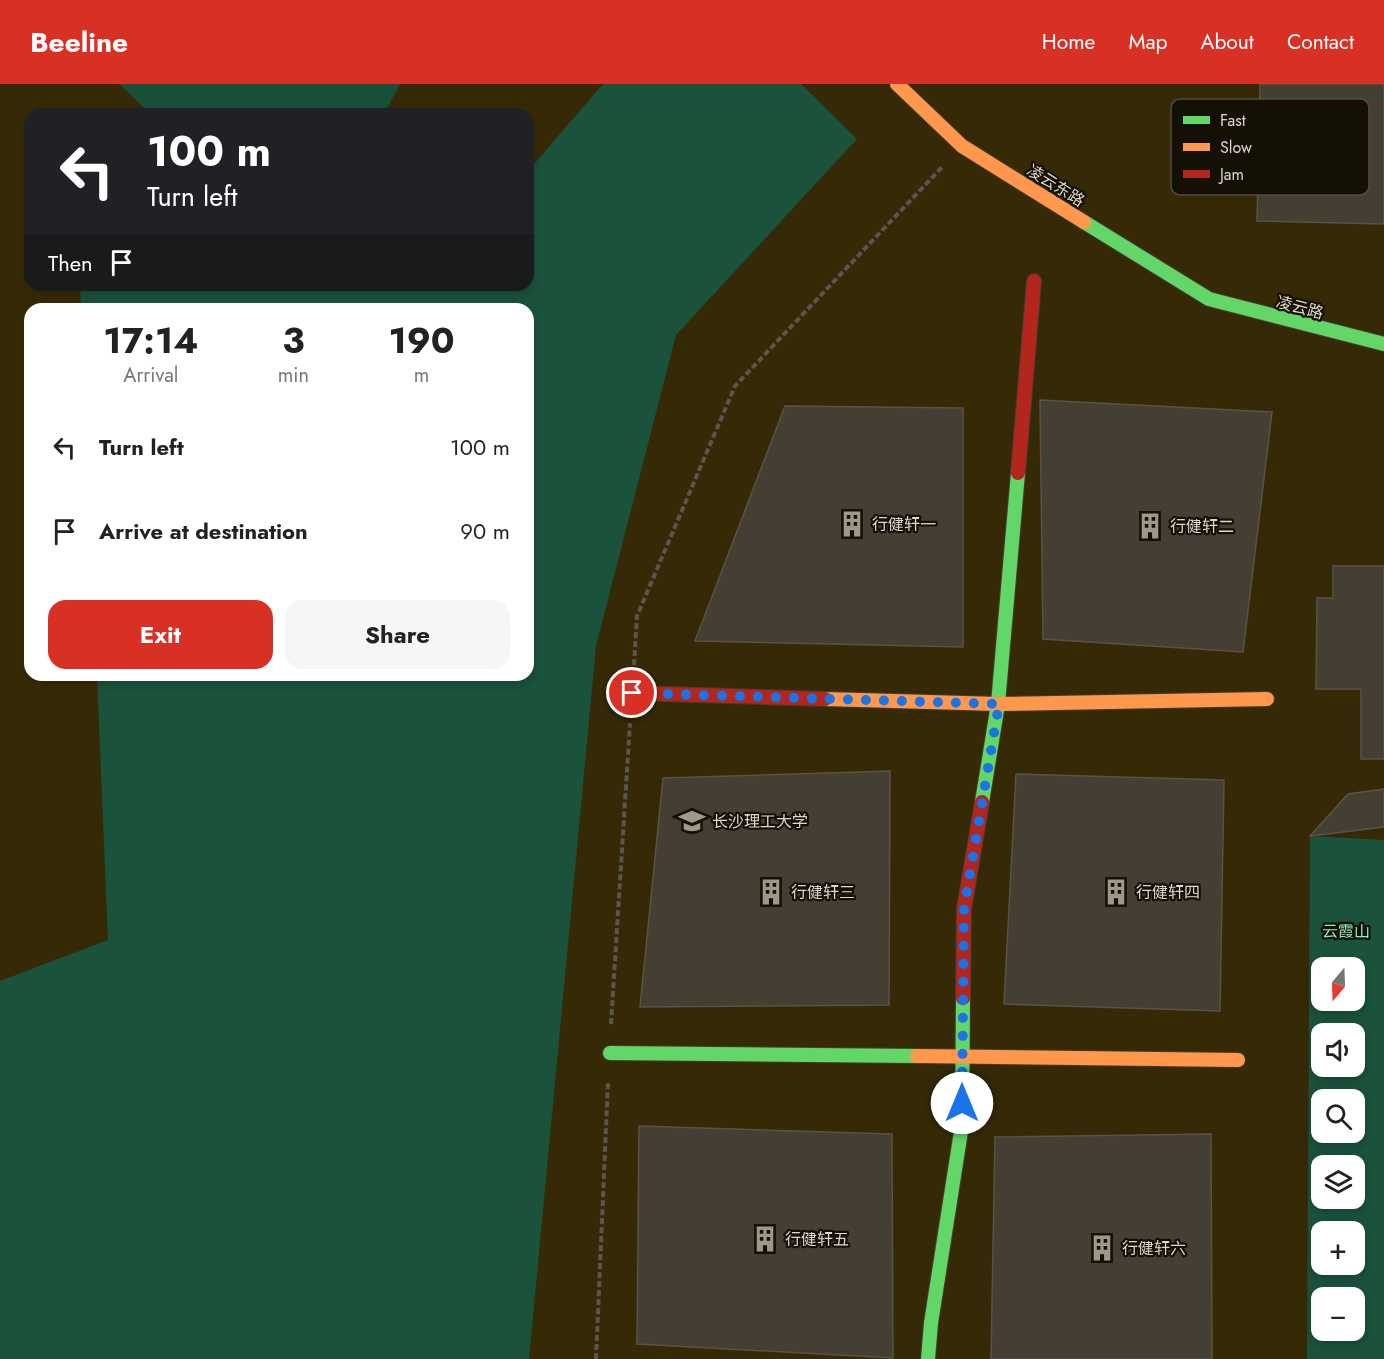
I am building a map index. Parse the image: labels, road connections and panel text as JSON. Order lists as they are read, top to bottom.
{
  "streets": {
    "street": ["凌云东路", "凌云路"]
  },
  "crossings": [
    ["凌云东路", "凌云路"]
  ],
  "parks": ["云霞山"],
  "places": {
    "building": [
      "行健轩一",
      "行健轩二",
      "行健轩三",
      "行健轩四",
      "行健轩五",
      "行健轩六"
    ],
    "school or university": ["长沙理工大学"]
  },
  "legend": ["Fast", "Slow", "Jam"],
  "north": "bottom",
  "page": {
    "header": "Beeline",
    "nav": [
      "Home",
      "Map",
      "About",
      "Contact"
    ],
    "turn": ["100 m", "Turn left"],
    "then": "Then",
    "eta": [
      "17:14",
      "Arrival",
      "3",
      "min",
      "190",
      "m"
    ],
    "list": [
      {
        "name": "Turn left",
        "value": "100 m"
      },
      {
        "name": "Arrive at destination",
        "value": "90 m"
      }
    ],
    "buttons": ["Exit", "Share"],
    "map_buttons": ["+", "−"]
  }
}
